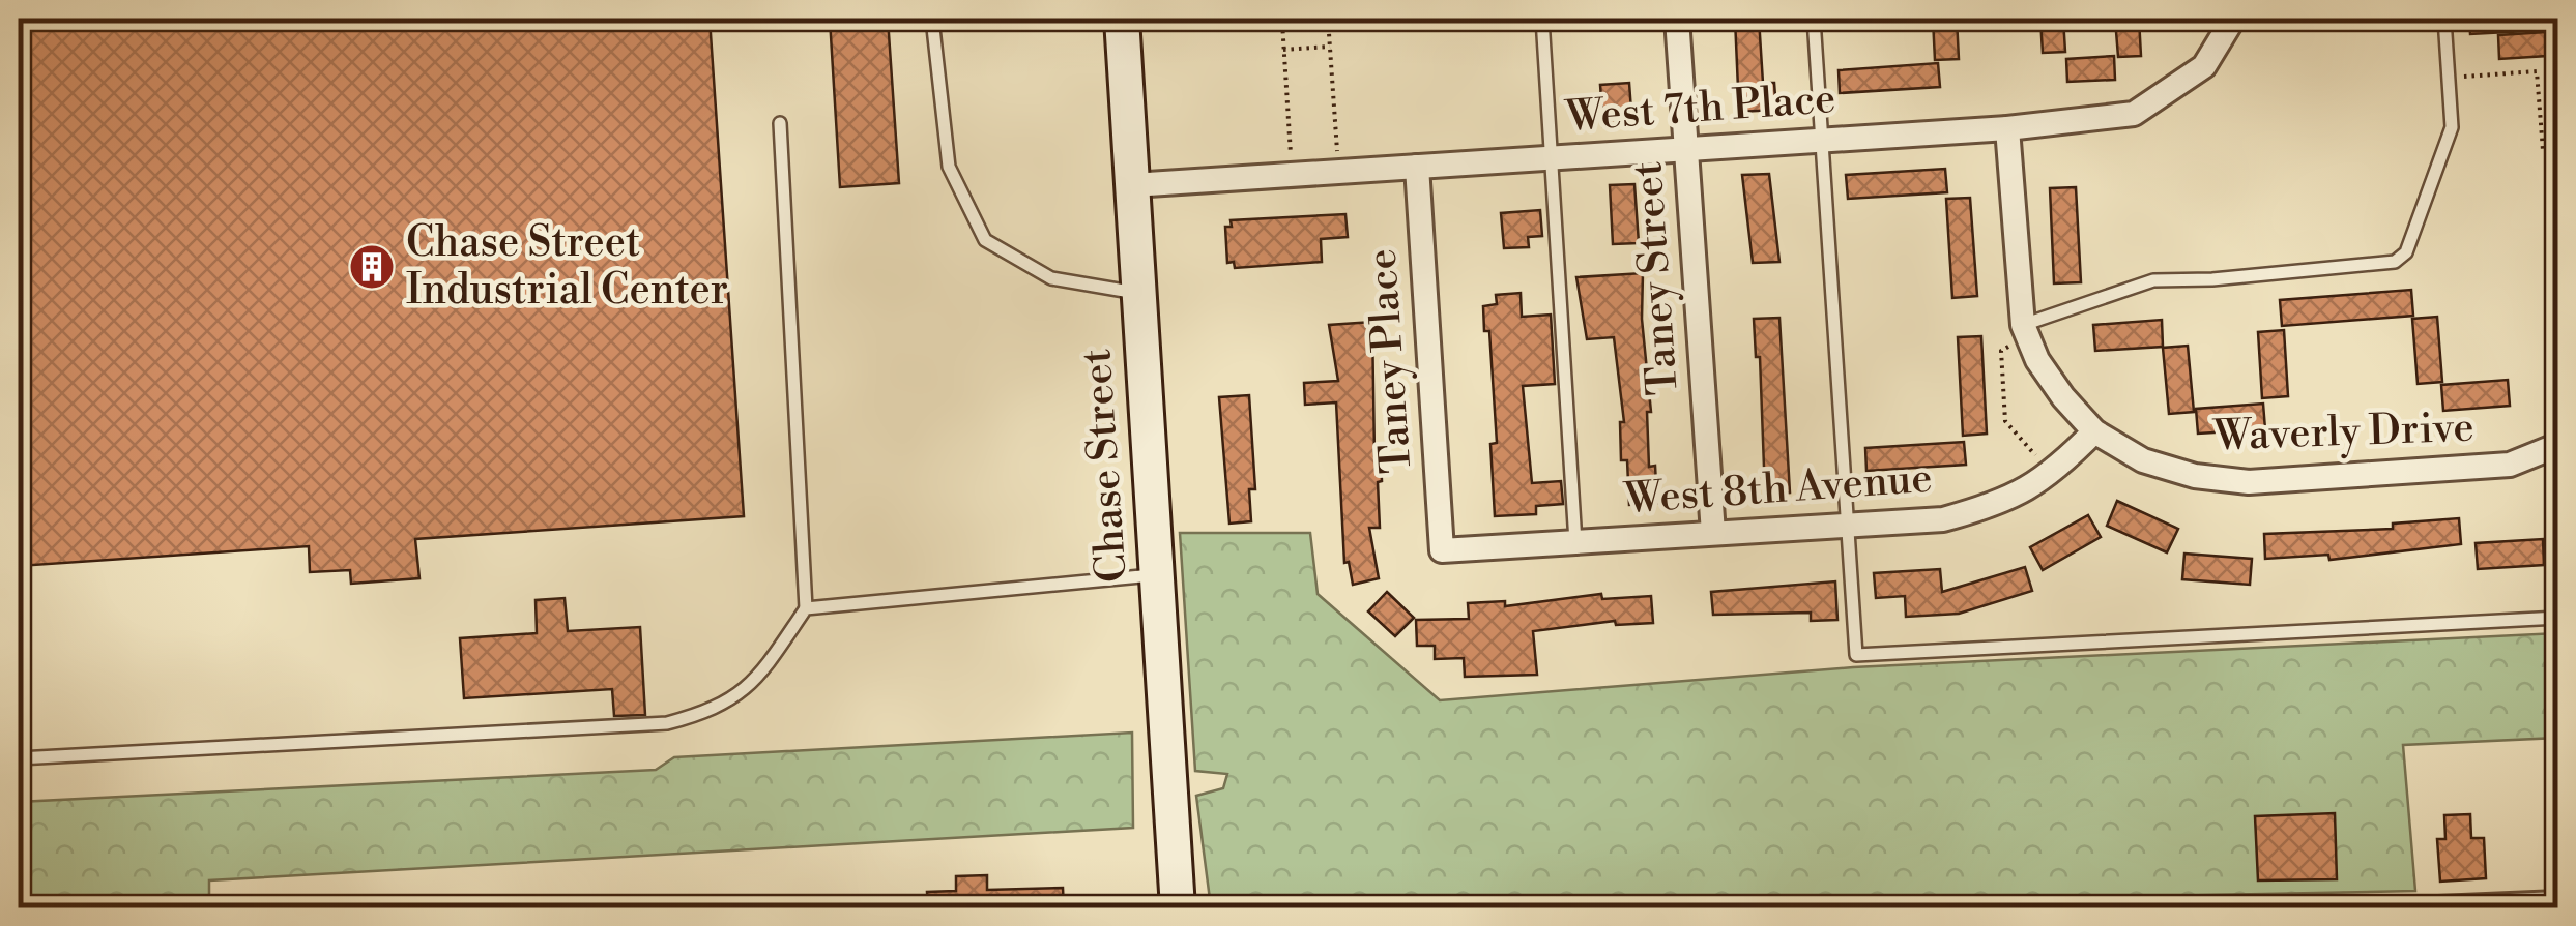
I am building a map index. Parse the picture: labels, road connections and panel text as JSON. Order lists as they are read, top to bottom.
{
  "streets": {
    "street": [
      "West 7th Place",
      "Taney Street",
      "Taney Place",
      "Waverly Drive",
      "Chase Street",
      "West 8th Avenue"
    ]
  },
  "crossings": [
    ["West 7th Place", "Taney Street"],
    ["West 7th Place", "Taney Place"],
    ["West 7th Place", "Waverly Drive"],
    ["West 7th Place", "Chase Street"],
    ["Taney Street", "West 8th Avenue"],
    ["Taney Place", "West 8th Avenue"],
    ["Waverly Drive", "West 8th Avenue"]
  ],
  "places": {
    "building": ["Chase Street Industrial Center"]
  }
}
